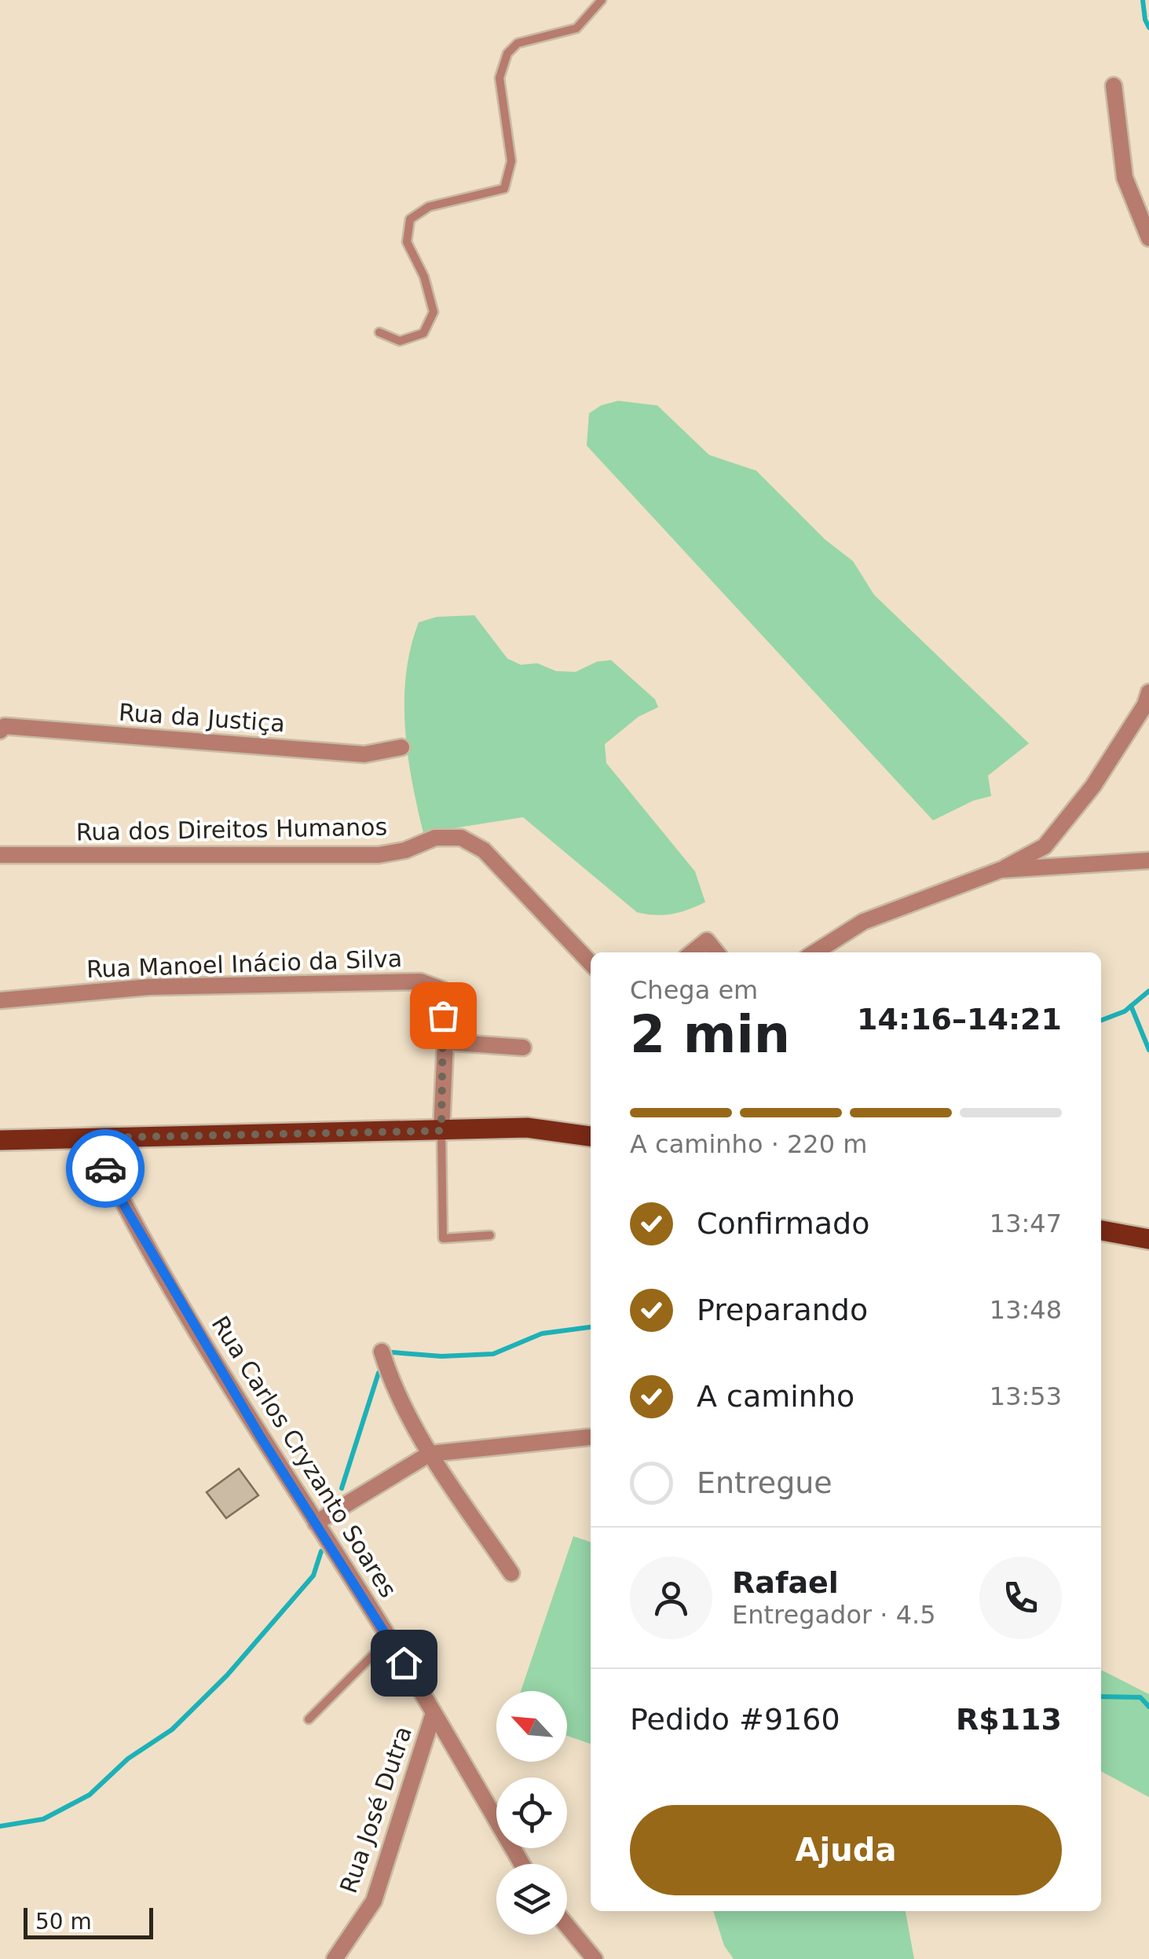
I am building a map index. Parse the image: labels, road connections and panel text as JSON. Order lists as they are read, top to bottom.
{
  "streets": {
    "street": [
      "Rua da Justiça",
      "Rua dos Direitos Humanos",
      "Rua Manoel Inácio da Silva",
      "Rua Carlos Cryzanto Soares",
      "Rua José Dutra"
    ]
  },
  "crossings": [
    ["Rua Carlos Cryzanto Soares", "Rua José Dutra"]
  ],
  "scale_bar": "50 m",
  "north": "top left",
  "page": {
    "heading": ["2 min", "Chega em", "14:16–14:21"],
    "panel": [
      "Rafael",
      "Entregador · 4.5",
      "Pedido #9160",
      "R$113"
    ],
    "bar": "A caminho · 220 m",
    "list": [
      ["Confirmado", "13:47"],
      ["Preparando", "13:48"],
      ["A caminho", "13:53"],
      "Entregue"
    ],
    "buttons": "Ajuda",
    "scale": "50 m"
  }
}
